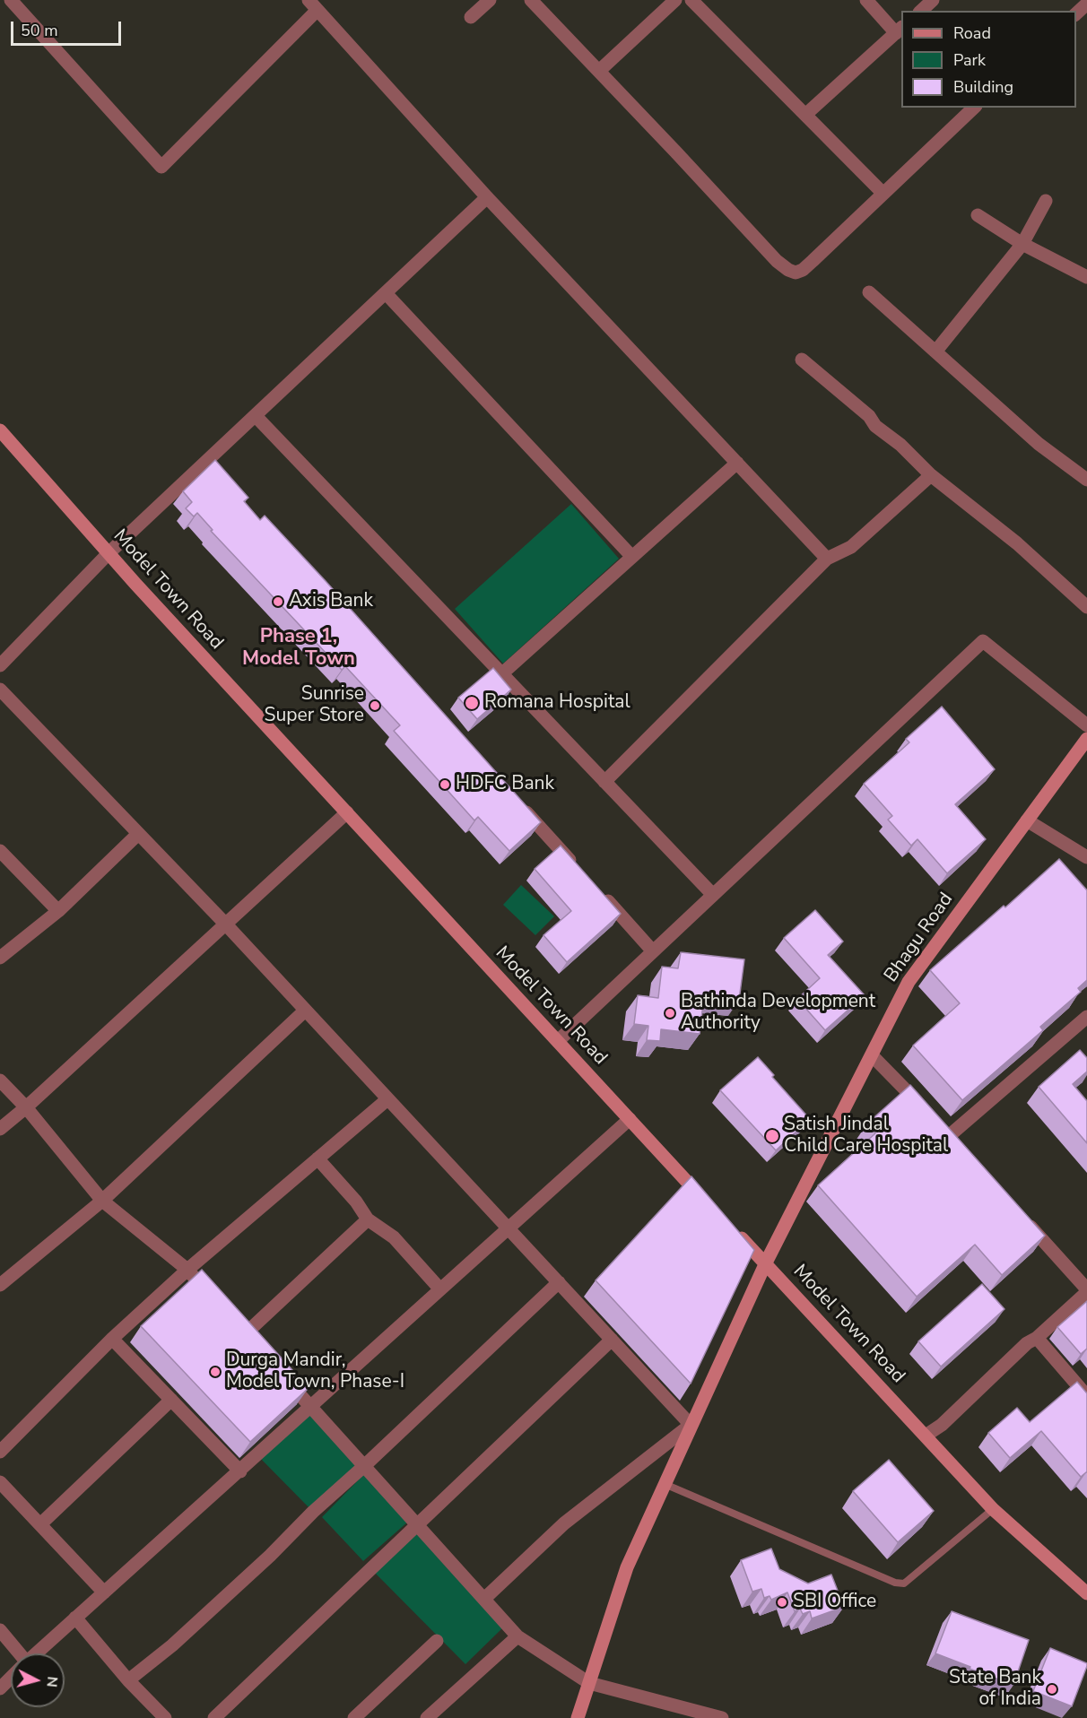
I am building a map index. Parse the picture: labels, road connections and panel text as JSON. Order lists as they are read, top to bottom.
{
  "streets": {
    "main road": ["Model Town Road", "Bhagu Road"]
  },
  "crossings": [
    ["Model Town Road", "Bhagu Road"]
  ],
  "districts": ["Phase 1, Model Town"],
  "places": [
    "Axis Bank",
    "Romana Hospital",
    "Sunrise Super Store",
    "HDFC Bank",
    "Bathinda Development Authority",
    "Satish Jindal Child Care Hospital",
    "Durga Mandir, Model Town, Phase-I",
    "SBI Office",
    "State Bank of India"
  ],
  "legend": ["Road", "Park", "Building"],
  "scale_bar": "50 m",
  "north": "right"
}
